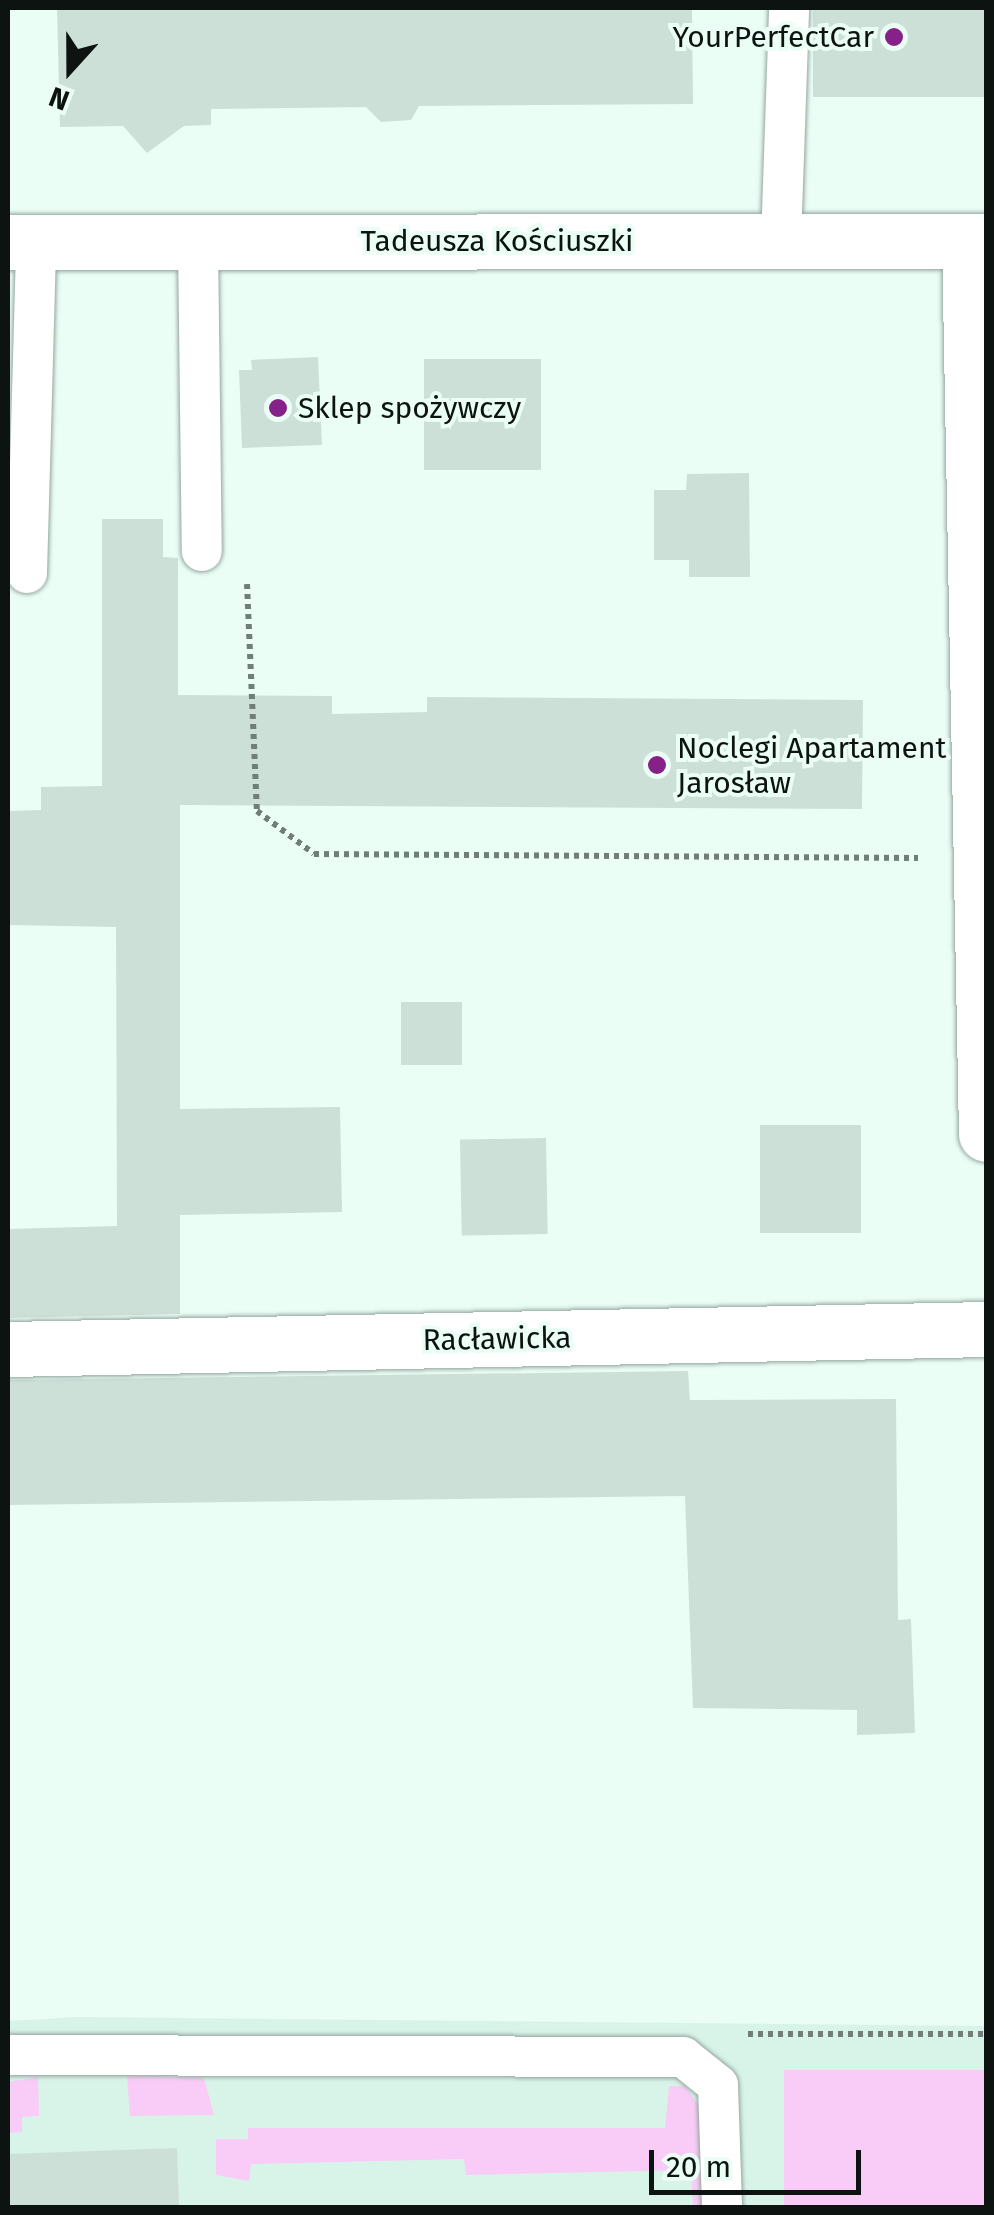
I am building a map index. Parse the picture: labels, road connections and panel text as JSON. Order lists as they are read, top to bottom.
{
  "streets": {
    "street": ["Tadeusza Kościuszki", "Racławicka"]
  },
  "places": ["YourPerfectCar", "Sklep spożywczy", "Noclegi Apartament Jarosław"],
  "scale_bar": "20 m",
  "north": "bottom"
}
